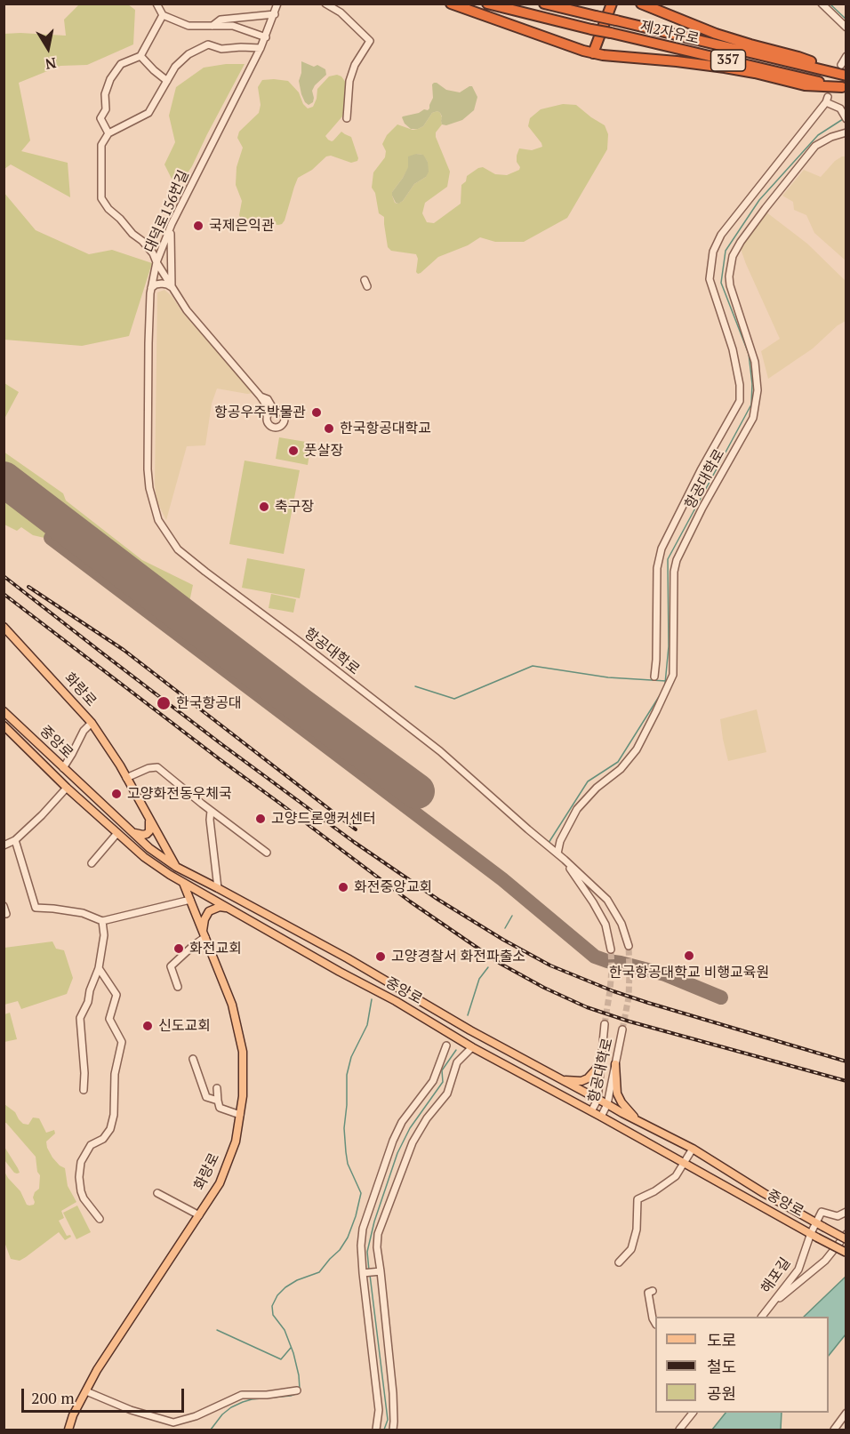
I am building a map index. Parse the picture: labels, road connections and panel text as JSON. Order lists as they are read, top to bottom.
{
  "streets": {
    "highway": ["제2자유로", "357"],
    "main road": ["화랑로", "중앙로"],
    "street": ["대덕로156번길", "항공대학로", "해포길"]
  },
  "crossings": [
    ["대덕로156번길", "항공대학로"],
    ["항공대학로", "중앙로"],
    ["화랑로", "중앙로"],
    ["중앙로", "해포길"]
  ],
  "places": [
    "국제은익관",
    "항공우주박물관",
    "한국항공대학교",
    "풋살장",
    "축구장",
    "한국항공대",
    "고양화전동우체국",
    "고양드론앵커센터",
    "화전중앙교회",
    "화전교회",
    "한국항공대학교 비행교육원",
    "고양경찰서 화전파출소",
    "신도교회"
  ],
  "legend": ["도로", "철도", "공원"],
  "scale_bar": "200 m",
  "north": "bottom"
}
